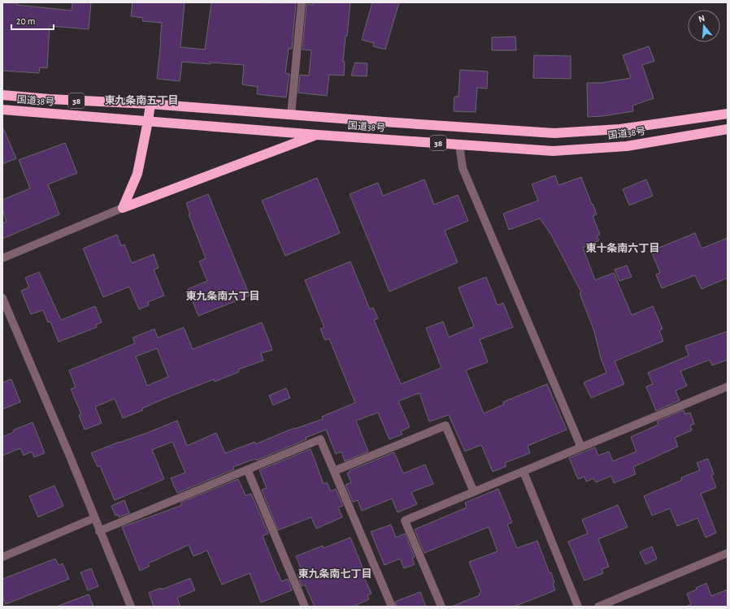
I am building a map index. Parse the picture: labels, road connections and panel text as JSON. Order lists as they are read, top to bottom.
{
  "streets": {
    "highway": ["国道38号", "38"]
  },
  "districts": [
    "東九条南五丁目",
    "東十条南六丁目",
    "東九条南六丁目",
    "東九条南七丁目"
  ],
  "scale_bar": "20 m",
  "north": "top"
}
